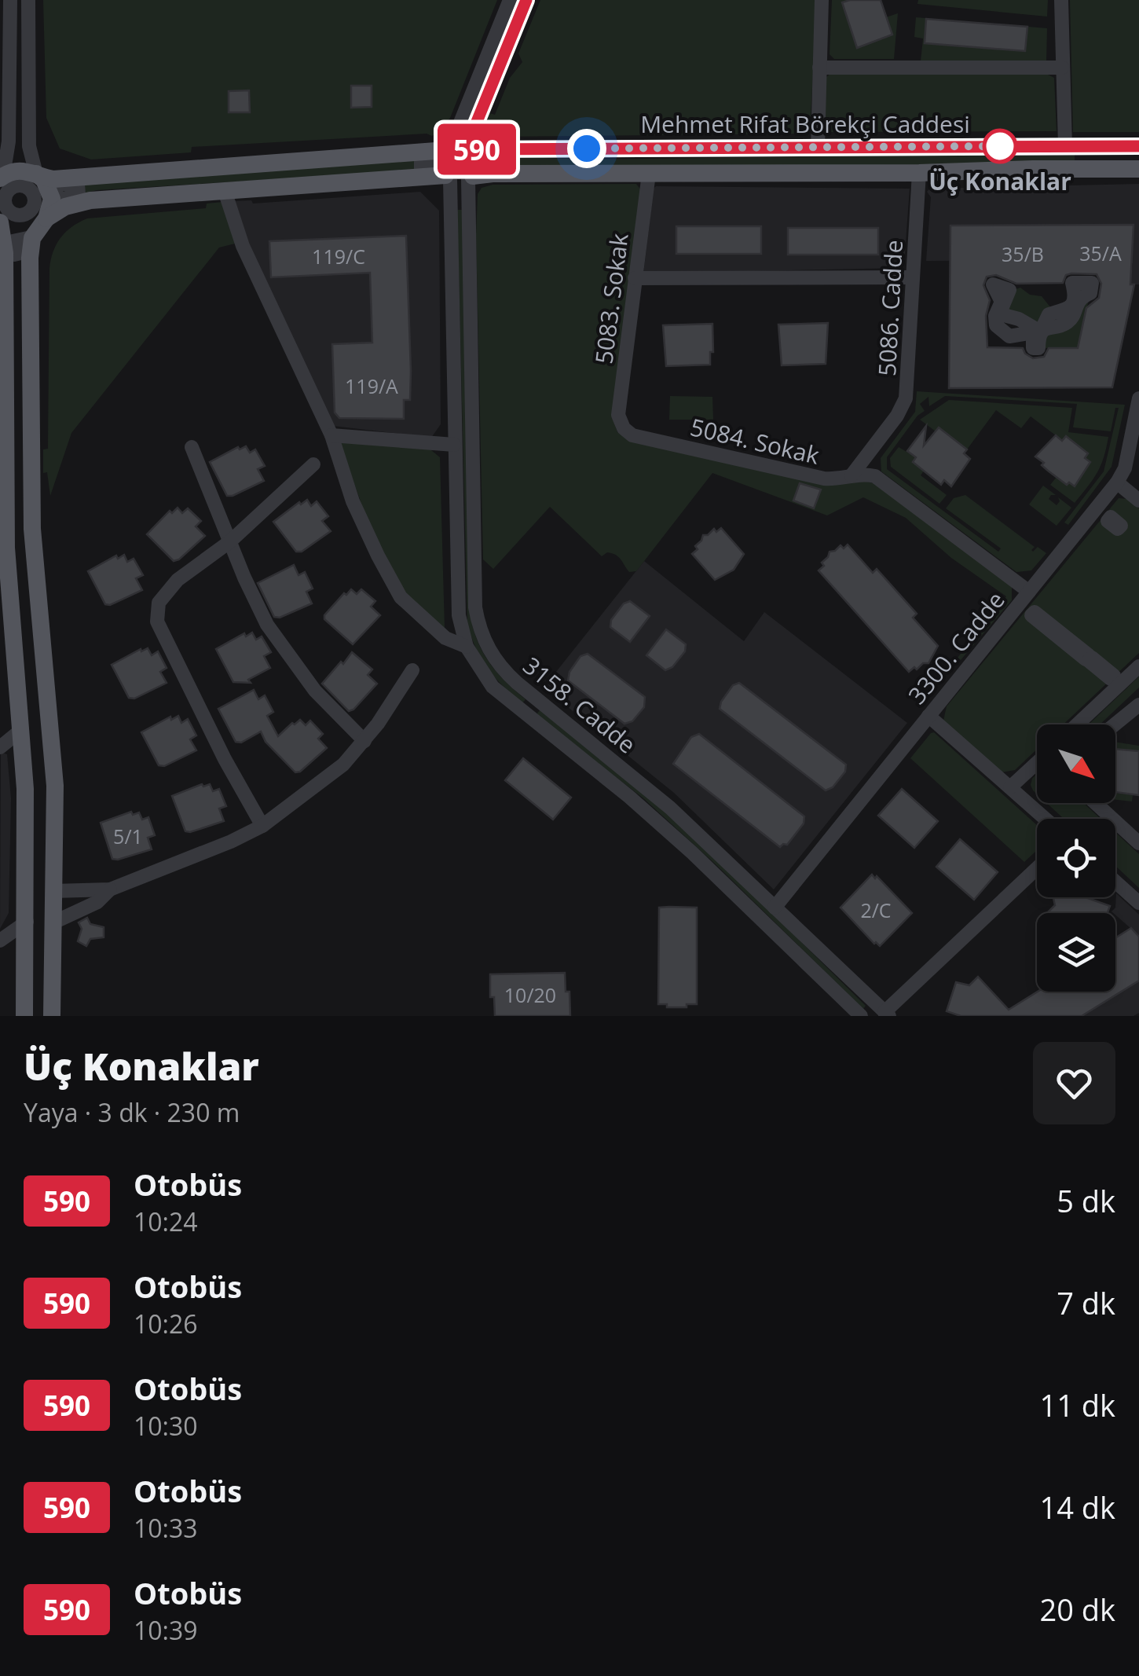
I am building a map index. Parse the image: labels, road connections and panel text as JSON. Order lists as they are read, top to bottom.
{
  "streets": {
    "main road": ["Mehmet Rifat Börekçi Caddesi"],
    "street": [
      "5083. Sokak",
      "5086. Cadde",
      "5084. Sokak",
      "3300. Cadde",
      "3158. Cadde"
    ]
  },
  "crossings": [
    ["Mehmet Rifat Börekçi Caddesi", "5083. Sokak"],
    ["Mehmet Rifat Börekçi Caddesi", "5086. Cadde"],
    ["Mehmet Rifat Börekçi Caddesi", "3158. Cadde"],
    ["5083. Sokak", "5084. Sokak"],
    ["5086. Cadde", "5084. Sokak"],
    ["5084. Sokak", "3300. Cadde"],
    ["3300. Cadde", "3158. Cadde"]
  ],
  "places": ["Üç Konaklar"],
  "lines": ["bus line 590"],
  "house_numbers": [
    "35/A",
    "35/B",
    "119/C",
    "119/A",
    "5/1",
    "2/C",
    "10/20"
  ],
  "north": "bottom right",
  "page": {
    "on_map": "590",
    "heading": ["Üç Konaklar", "Yaya · 3 dk · 230 m"],
    "list": [
      {
        "mark": "590",
        "name": "Otobüs",
        "note": "10:24",
        "value": "5 dk"
      },
      {
        "mark": "590",
        "name": "Otobüs",
        "note": "10:26",
        "value": "7 dk"
      },
      {
        "mark": "590",
        "name": "Otobüs",
        "note": "10:30",
        "value": "11 dk"
      },
      {
        "mark": "590",
        "name": "Otobüs",
        "note": "10:33",
        "value": "14 dk"
      },
      {
        "mark": "590",
        "name": "Otobüs",
        "note": "10:39",
        "value": "20 dk"
      }
    ]
  }
}
